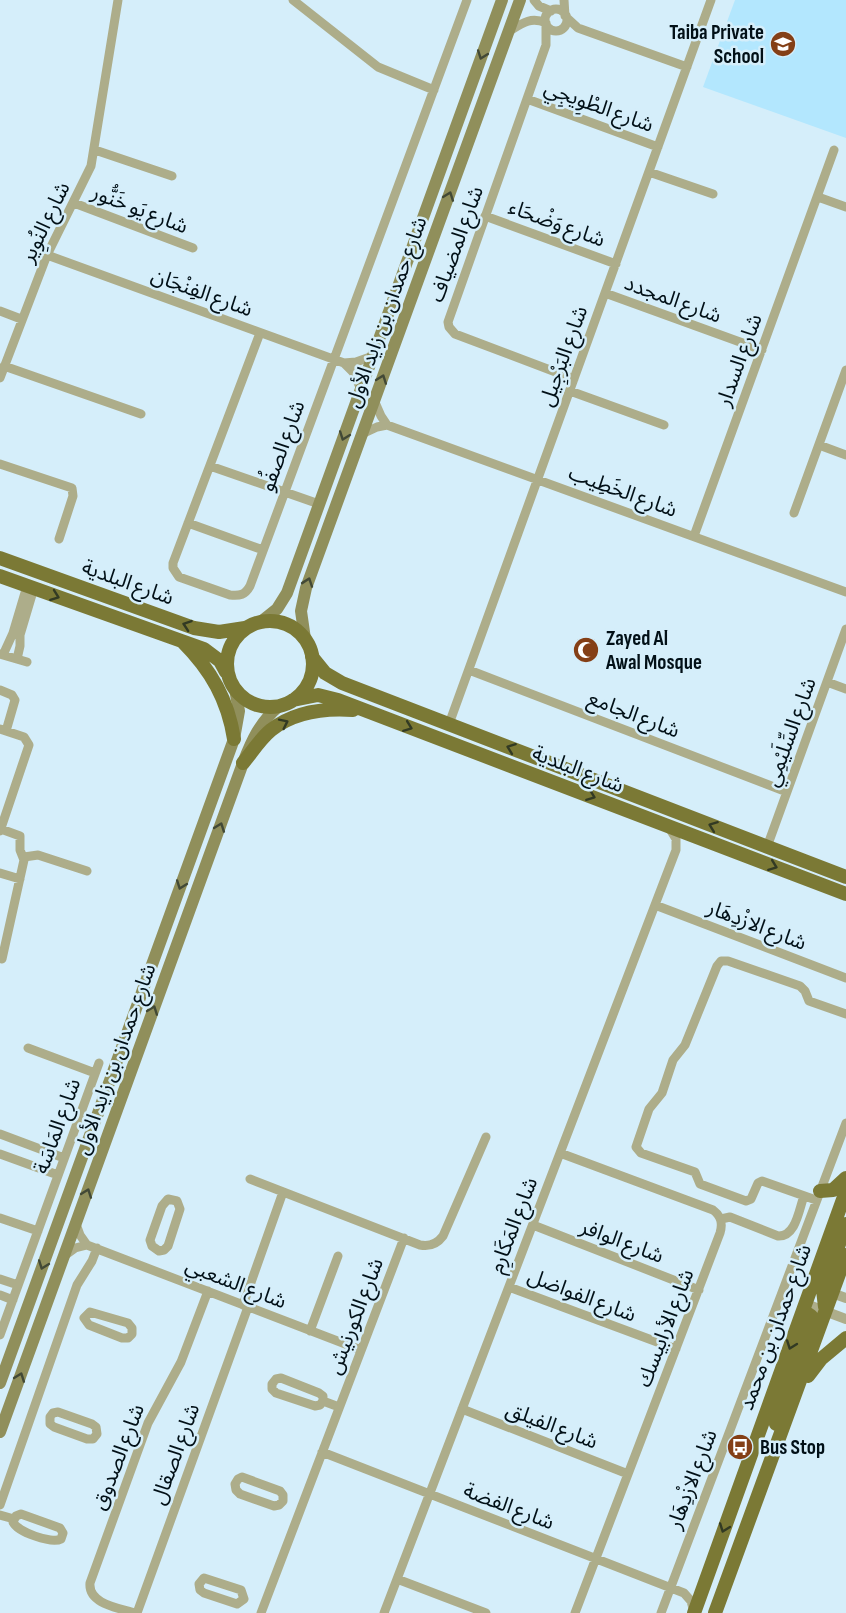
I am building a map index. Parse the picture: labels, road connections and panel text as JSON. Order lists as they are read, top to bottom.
{
  "streets": {
    "main road": ["شارع حمدان بن زايد الأول", "شارع البلدية", "شارع حمدان بن محمد"],
    "street": [
      "شارع الطْوِيجِي",
      "شارع يَو خَنُّور",
      "شارع النُوِير",
      "شارع وَضْحَاء",
      "شارع المضياف",
      "شارع الفِنْجَان",
      "شارع المجدد",
      "شارع البَرْجِيل",
      "شارع السدار",
      "شارع الصفُو",
      "شارع الخَطِيب",
      "شارع الجامع",
      "شارع السِّلَيْمِي",
      "شارع الازْدِهَار",
      "شارع المَاسَة",
      "شارع المَكَارِم",
      "شارع الوافر",
      "شارع الشعبي",
      "شارع الفواضل",
      "شارع الكورنيش",
      "شارع الأرابيسك",
      "شارع الفيلق",
      "شارع الصقال",
      "شارع الصدوق",
      "شارع الفضة"
    ]
  },
  "crossings": [
    ["شارع الطْوِيجِي", "شارع المضياف"],
    ["شارع الطْوِيجِي", "شارع البَرْجِيل"],
    ["شارع يَو خَنُّور", "شارع النُوِير"],
    ["شارع النُوِير", "شارع الفِنْجَان"],
    ["شارع وَضْحَاء", "شارع المضياف"],
    ["شارع وَضْحَاء", "شارع البَرْجِيل"],
    ["شارع المضياف", "شارع البَرْجِيل"],
    ["شارع الفِنْجَان", "شارع الصفُو"],
    ["شارع المجدد", "شارع البَرْجِيل"],
    ["شارع المجدد", "شارع السدار"],
    ["شارع حمدان بن زايد الأول", "شارع البلدية"],
    ["شارع حمدان بن زايد الأول", "شارع المَاسَة"],
    ["شارع البَرْجِيل", "شارع الخَطِيب"],
    ["شارع البَرْجِيل", "شارع البلدية"],
    ["شارع البَرْجِيل", "شارع الجامع"],
    ["شارع السدار", "شارع الخَطِيب"],
    ["شارع البلدية", "شارع السِّلَيْمِي"],
    ["شارع الجامع", "شارع السِّلَيْمِي"],
    ["شارع الازْدِهَار", "شارع المَكَارِم"],
    ["شارع الازْدِهَار", "شارع الفضة"],
    ["شارع المَكَارِم", "شارع الوافر"],
    ["شارع المَكَارِم", "شارع الفواضل"],
    ["شارع المَكَارِم", "شارع الفيلق"],
    ["شارع المَكَارِم", "شارع الفضة"],
    ["شارع الوافر", "شارع الأرابيسك"],
    ["شارع الشعبي", "شارع الكورنيش"],
    ["شارع الشعبي", "شارع الصقال"],
    ["شارع الشعبي", "شارع الصدوق"],
    ["شارع الفواضل", "شارع الأرابيسك"],
    ["شارع الكورنيش", "شارع الفضة"],
    ["شارع الأرابيسك", "شارع الفيلق"],
    ["شارع الأرابيسك", "شارع الفضة"],
    ["شارع الصقال", "شارع الصدوق"]
  ],
  "places": {
    "school or university": ["Taiba Private School"],
    "mosque": ["Zayed Al Awal Mosque"],
    "bus stop": ["Bus Stop"]
  }
}
